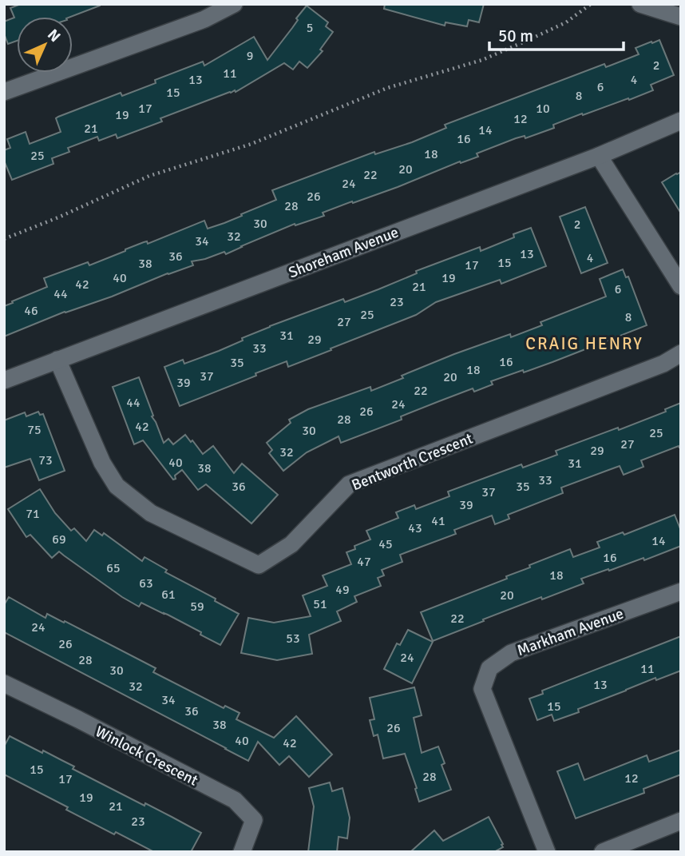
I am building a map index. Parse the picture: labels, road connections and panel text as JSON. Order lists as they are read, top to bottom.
{
  "streets": {
    "street": [
      "Shoreham Avenue",
      "Bentworth Crescent",
      "Markham Avenue",
      "Winlock Crescent"
    ]
  },
  "crossings": [
    ["Shoreham Avenue", "Bentworth Crescent"]
  ],
  "districts": ["CRAIG HENRY"],
  "house_numbers": [
    "5",
    "9",
    "2",
    "11",
    "13",
    "4",
    "6",
    "15",
    "8",
    "17",
    "10",
    "19",
    "12",
    "21",
    "14",
    "16",
    "18",
    "25",
    "20",
    "22",
    "24",
    "26",
    "28",
    "30",
    "2",
    "32",
    "34",
    "13",
    "36",
    "4",
    "15",
    "38",
    "17",
    "40",
    "19",
    "42",
    "21",
    "6",
    "44",
    "23",
    "46",
    "25",
    "8",
    "27",
    "31",
    "29",
    "33",
    "16",
    "35",
    "18",
    "37",
    "20",
    "39",
    "22",
    "44",
    "24",
    "26",
    "28",
    "42",
    "75",
    "30",
    "25",
    "27",
    "29",
    "32",
    "73",
    "40",
    "31",
    "38",
    "33",
    "36",
    "35",
    "37",
    "39",
    "71",
    "41",
    "43",
    "69",
    "14",
    "45",
    "16",
    "47",
    "65",
    "18",
    "63",
    "49",
    "61",
    "20",
    "51",
    "59",
    "22",
    "24",
    "53",
    "26",
    "24",
    "28",
    "11",
    "30",
    "13",
    "32",
    "34",
    "15",
    "36",
    "38",
    "26",
    "40",
    "42",
    "15",
    "28",
    "12",
    "17",
    "19",
    "21",
    "23"
  ],
  "scale_bar": "50 m",
  "north": "top right"
}
